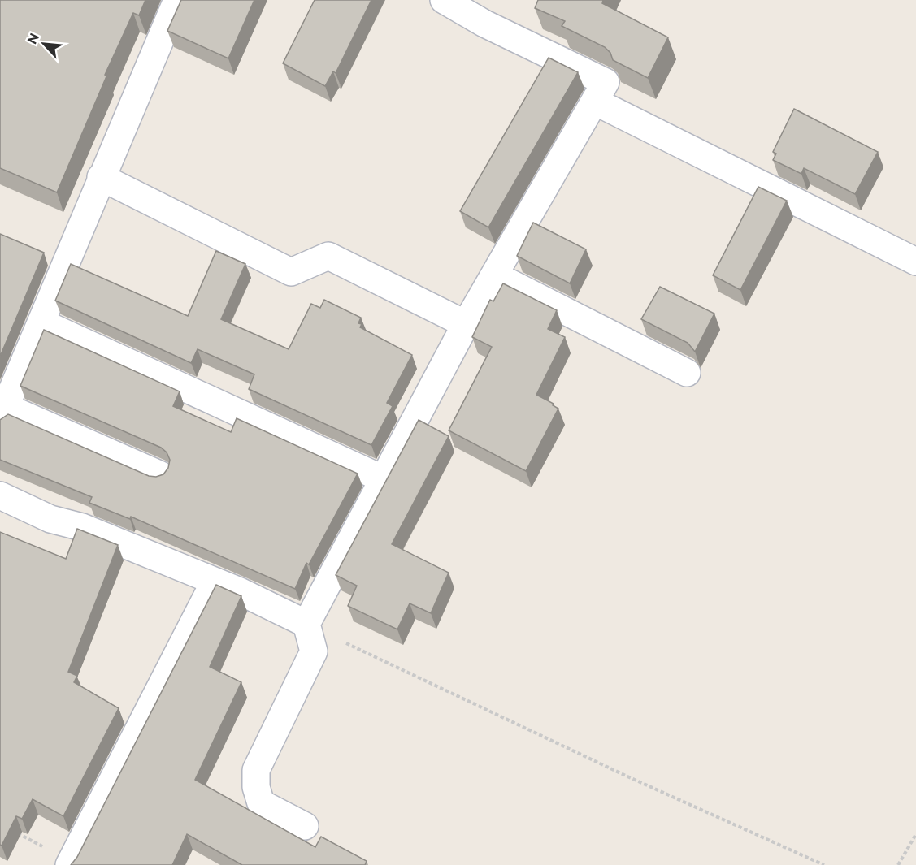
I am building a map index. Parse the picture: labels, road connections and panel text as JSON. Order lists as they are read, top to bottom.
{
  "north": "top left"
}
